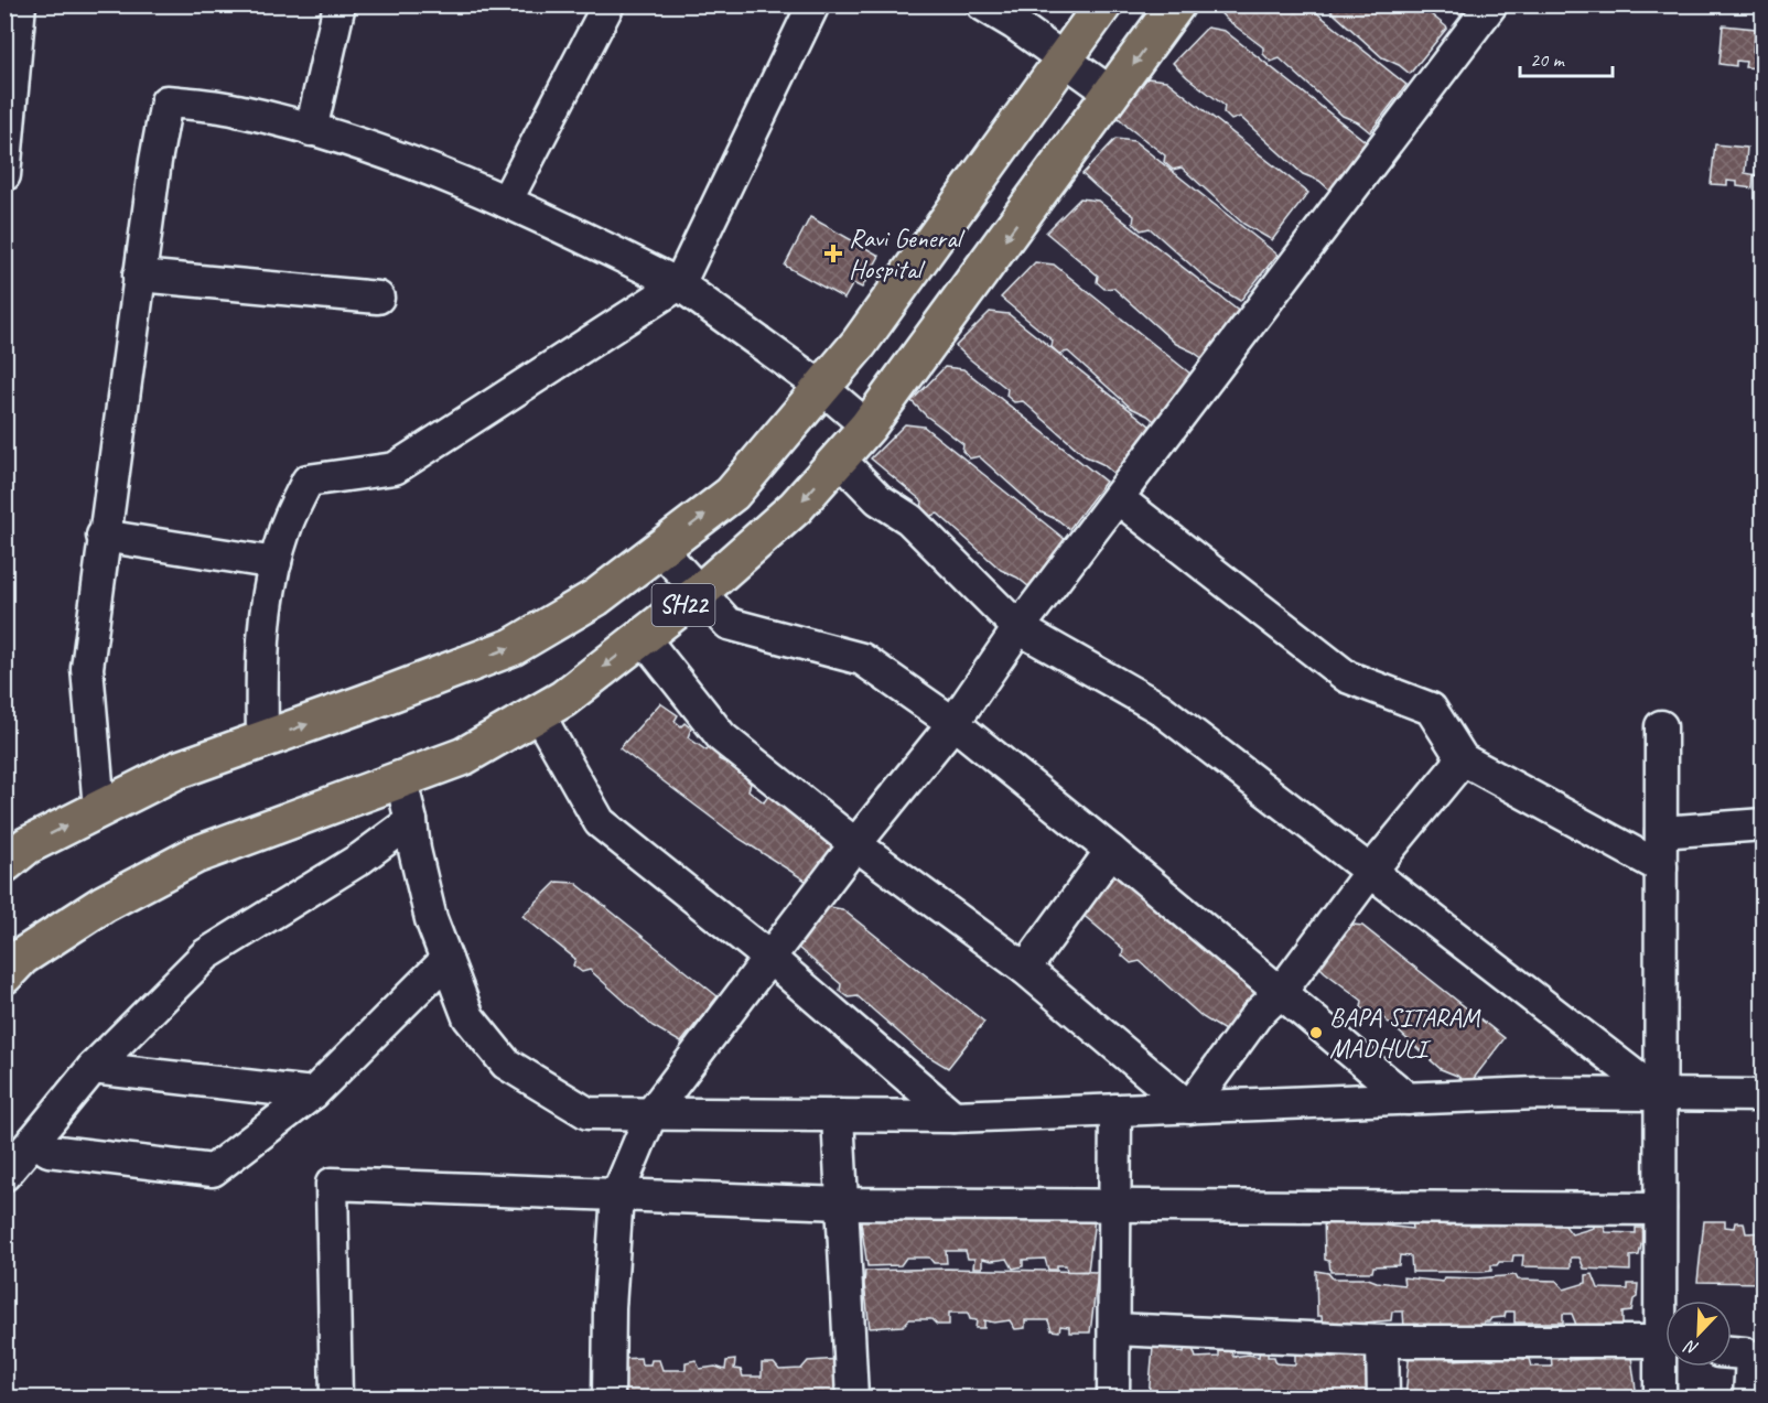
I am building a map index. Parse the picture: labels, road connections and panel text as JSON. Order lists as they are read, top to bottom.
{
  "streets": {
    "main road": ["SH22"]
  },
  "places": {
    "health": ["Ravi General Hospital"],
    "other": ["BAPA SITARAM MADHULI"]
  },
  "scale_bar": "20 m",
  "north": "bottom left"
}
